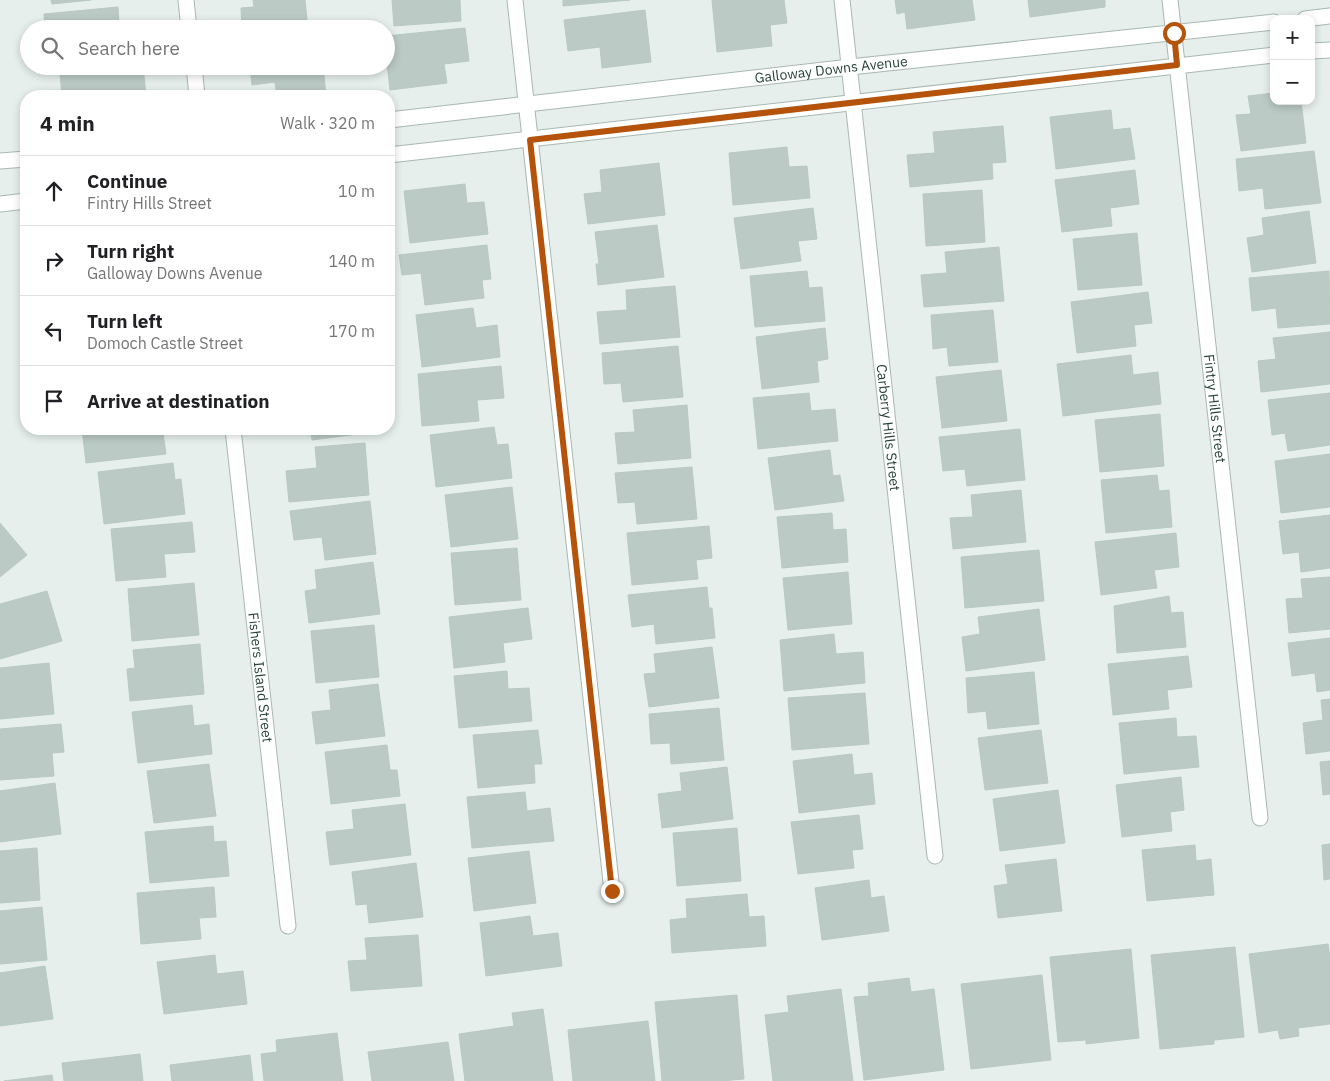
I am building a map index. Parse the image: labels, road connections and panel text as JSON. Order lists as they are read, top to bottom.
{
  "streets": {
    "street": [
      "Galloway Downs Avenue",
      "Fintry Hills Street",
      "Carberry Hills Street",
      "Fishers Island Street"
    ]
  },
  "crossings": [
    ["Galloway Downs Avenue", "Fintry Hills Street"],
    ["Galloway Downs Avenue", "Carberry Hills Street"]
  ],
  "page": {
    "map_buttons": ["+", "−"],
    "search": "Search here",
    "heading": ["4 min", "Walk · 320 m"],
    "list": [
      ["Continue", "Fintry Hills Street", "10 m"],
      ["Turn right", "Galloway Downs Avenue", "140 m"],
      ["Turn left", "Domoch Castle Street", "170 m"],
      "Arrive at destination"
    ]
  }
}
